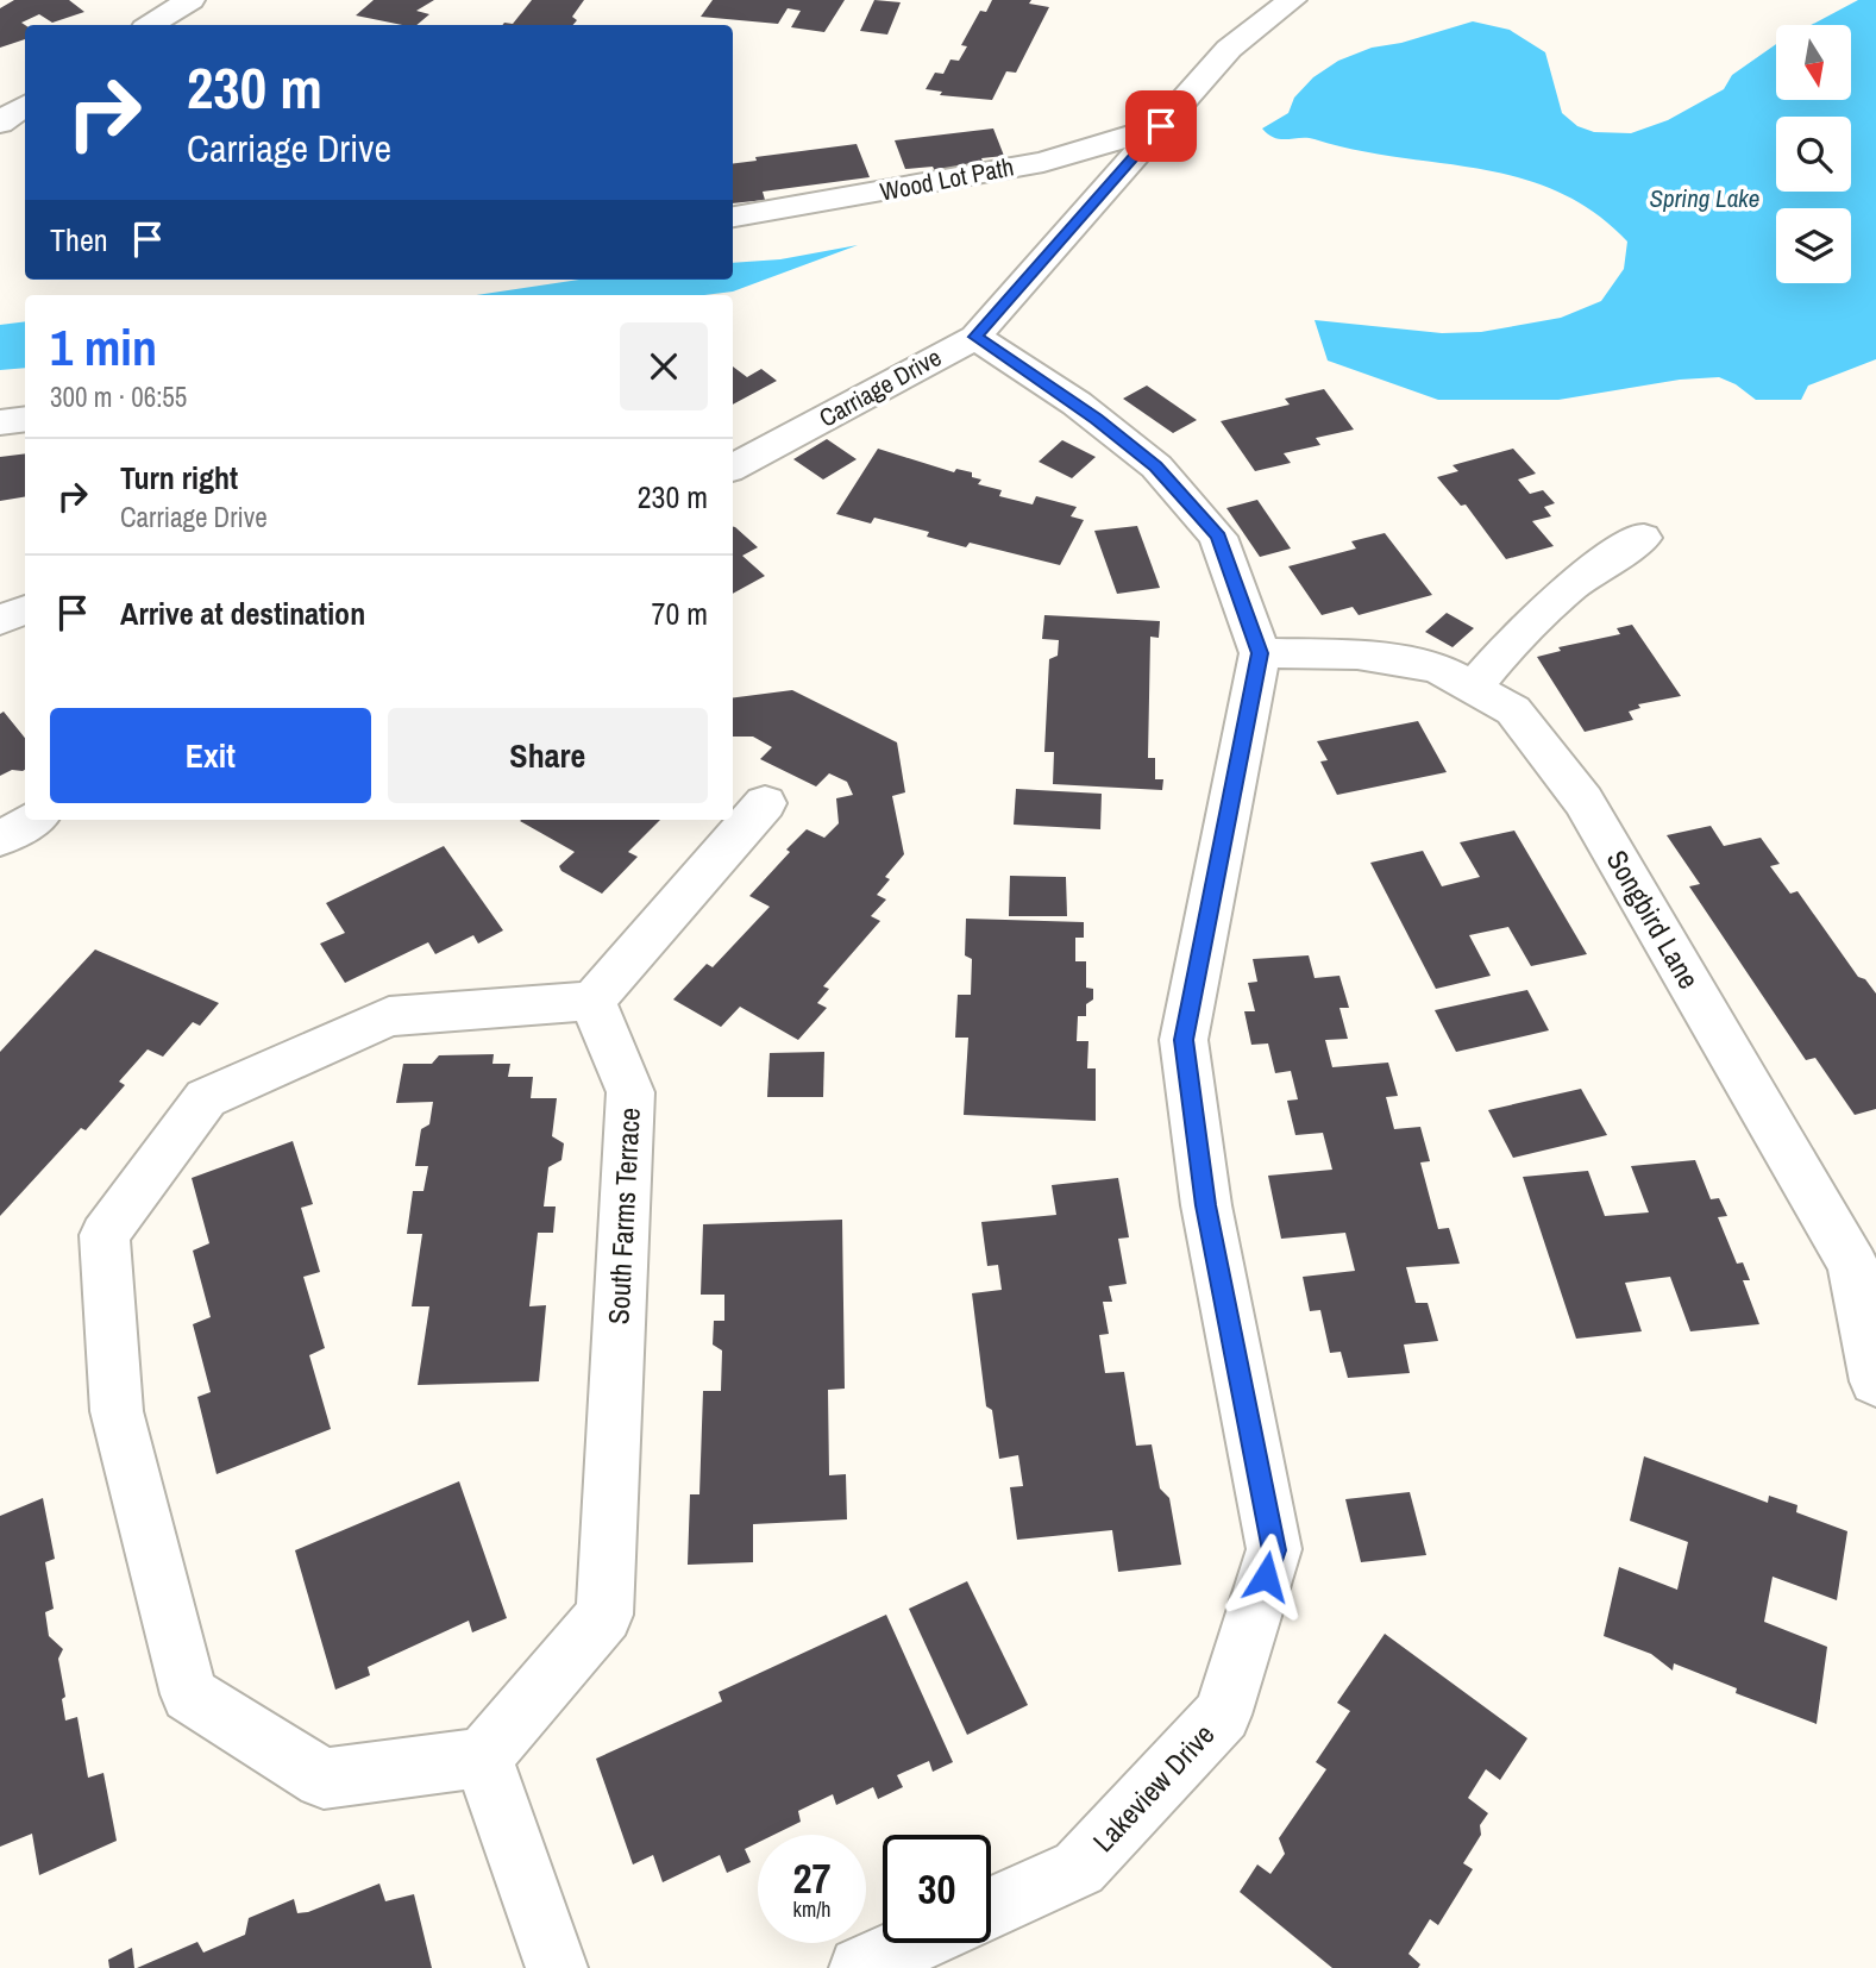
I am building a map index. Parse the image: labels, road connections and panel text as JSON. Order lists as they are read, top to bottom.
{
  "streets": {
    "street": [
      "Wood Lot Path",
      "Carriage Drive",
      "Songbird Lane",
      "South Farms Terrace",
      "Lakeview Drive"
    ]
  },
  "crossings": [
    ["Wood Lot Path", "Carriage Drive"],
    ["Songbird Lane", "Lakeview Drive"]
  ],
  "water": ["Spring Lake"],
  "north": "bottom",
  "page": {
    "turn": ["230 m", "Carriage Drive"],
    "then": "Then",
    "heading": ["1 min", "300 m · 06:55"],
    "list": [
      {
        "name": "Turn right",
        "note": "Carriage Drive",
        "value": "230 m"
      },
      {
        "name": "Arrive at destination",
        "value": "70 m"
      }
    ],
    "buttons": ["Exit", "Share"],
    "speed": "27 km/h",
    "limit": "30"
  }
}
